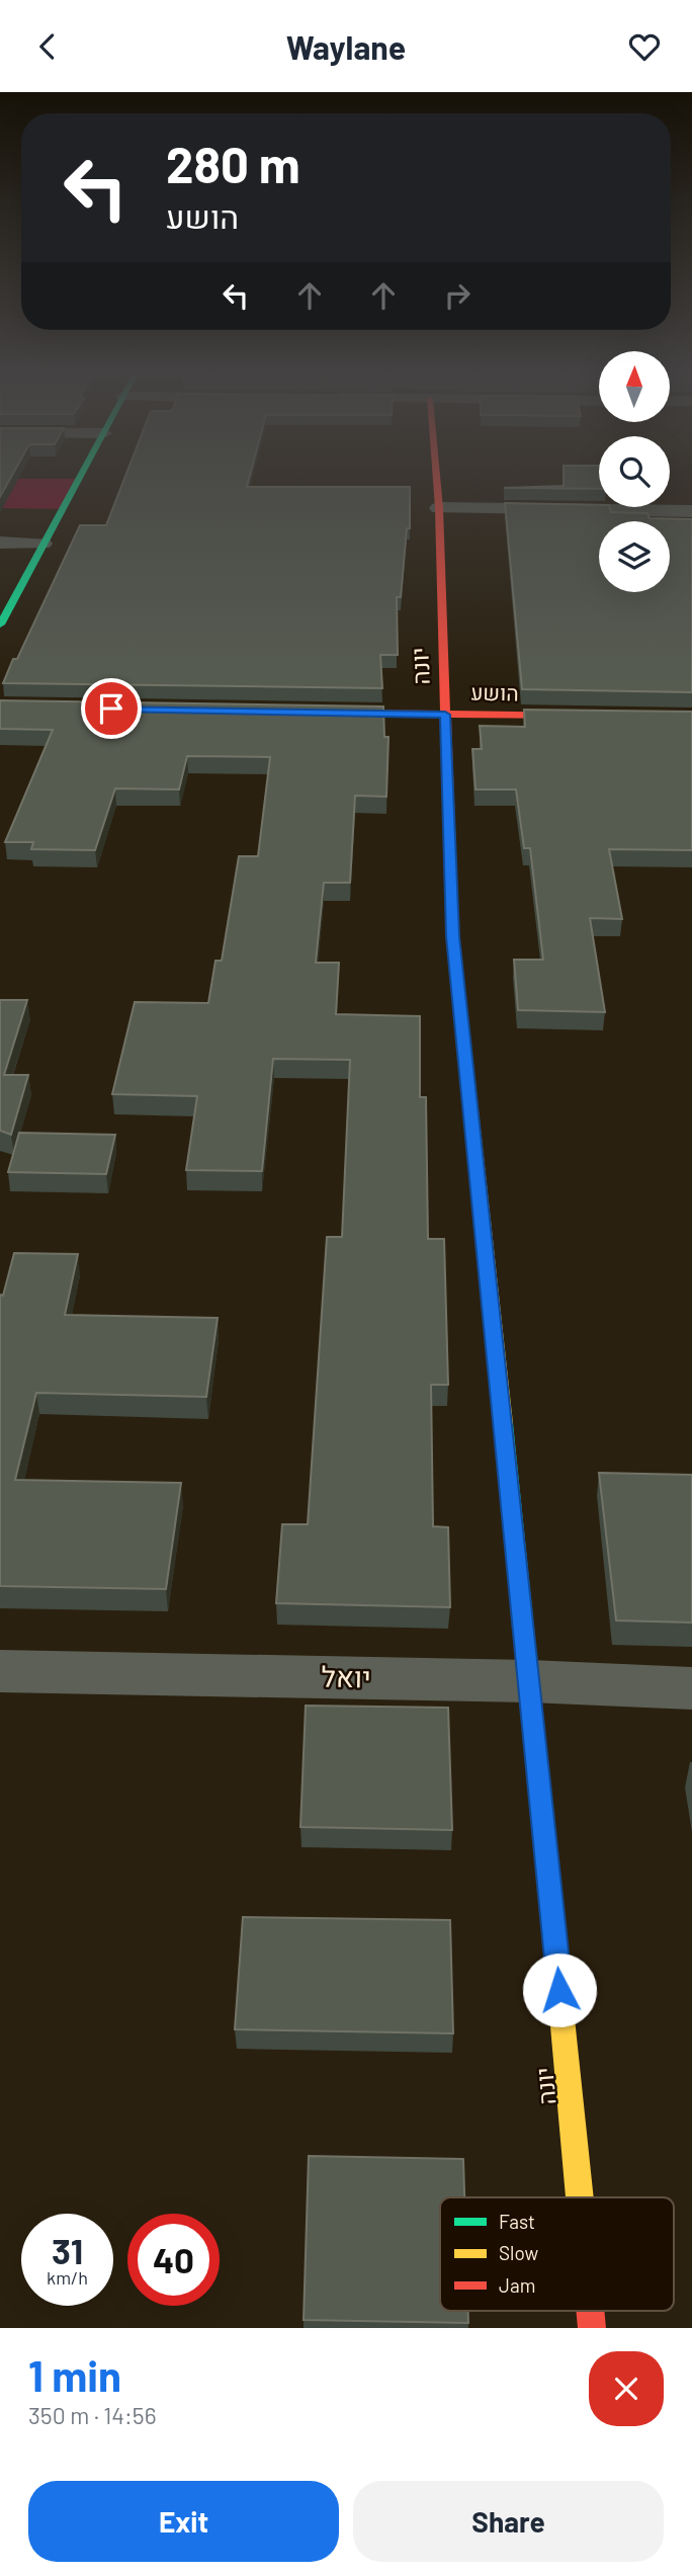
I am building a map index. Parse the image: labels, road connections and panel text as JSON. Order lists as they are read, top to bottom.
{
  "streets": {
    "street": ["יונה", "הושע", "יואל"]
  },
  "crossings": [
    ["יונה", "הושע"],
    ["יונה", "יואל"]
  ],
  "legend": ["Fast", "Slow", "Jam"],
  "north": "top",
  "page": {
    "header": "Waylane",
    "turn": ["280 m", "הושע"],
    "speed": "31 km/h",
    "limit": "40",
    "heading": ["1 min", "350 m · 14:56"],
    "buttons": ["Exit", "Share"]
  }
}
